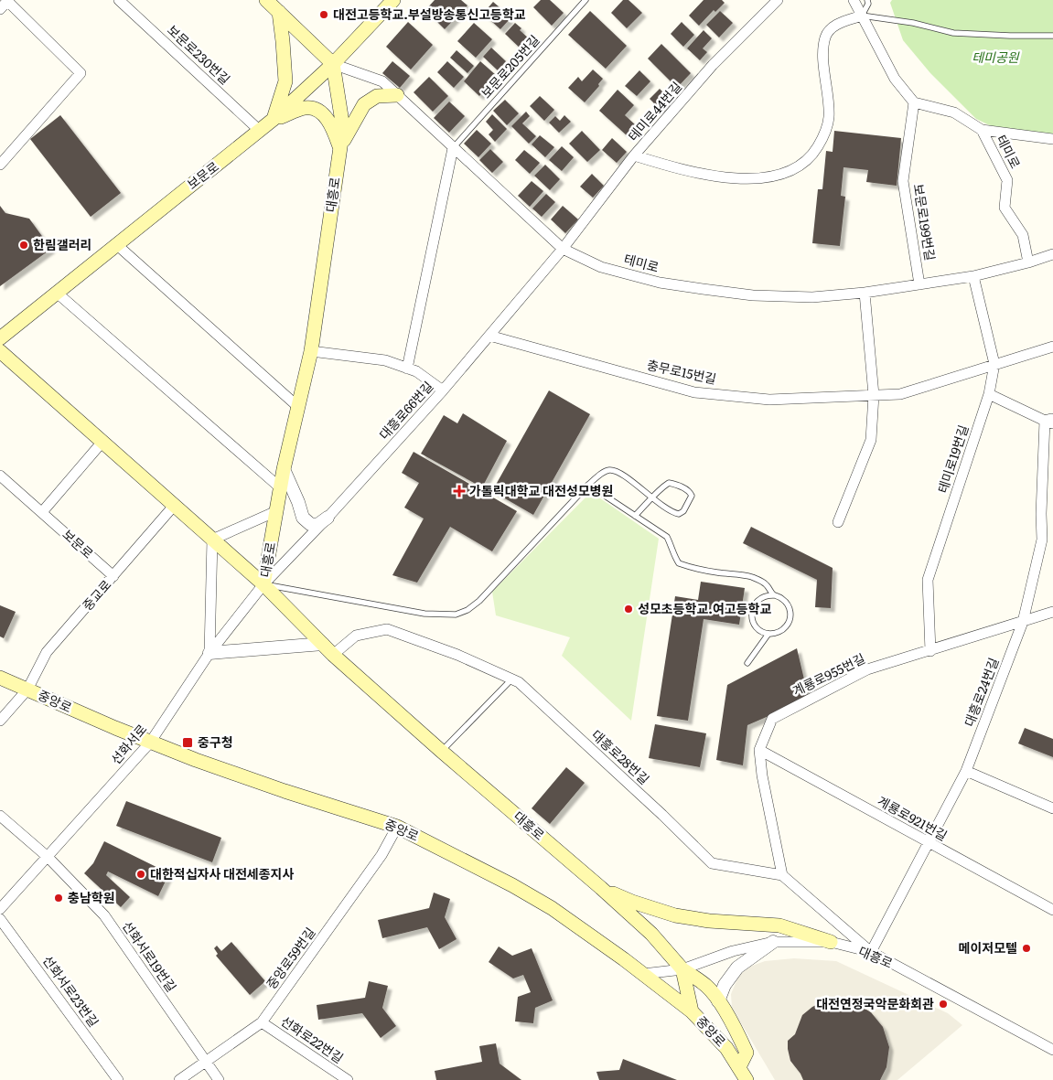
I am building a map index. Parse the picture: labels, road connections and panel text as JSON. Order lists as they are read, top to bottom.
{
  "streets": {
    "main road": ["보문로", "대흥로", "중앙로"],
    "street": [
      "보문로230번길",
      "테미로44번길",
      "테미로",
      "보문로199번길",
      "충무로15번길",
      "대흥로66번길",
      "테미로19번길",
      "중교로",
      "계룡로955번길",
      "대흥로24번길",
      "선화서로",
      "대흥로28번길",
      "계룡로921번길",
      "선화서로19번길",
      "중앙로59번길",
      "선화서로23번길",
      "선화로22번길"
    ],
    "lane": ["보문로205번길"]
  },
  "crossings": [
    ["보문로230번길", "보문로"],
    ["보문로205번길", "테미로"],
    ["테미로44번길", "테미로"],
    ["테미로44번길", "대흥로66번길"],
    ["테미로", "보문로"],
    ["테미로", "대흥로"],
    ["테미로", "보문로199번길"],
    ["테미로", "대흥로66번길"],
    ["테미로", "테미로19번길"],
    ["보문로", "대흥로"],
    ["보문로", "중교로"],
    ["대흥로", "대흥로66번길"],
    ["대흥로", "대흥로24번길"],
    ["대흥로", "중앙로"],
    ["대흥로", "선화서로"],
    ["대흥로", "대흥로28번길"],
    ["충무로15번길", "대흥로66번길"],
    ["충무로15번길", "테미로19번길"],
    ["대흥로66번길", "선화서로"],
    ["테미로19번길", "계룡로955번길"],
    ["중교로", "중앙로"],
    ["계룡로955번길", "대흥로24번길"],
    ["계룡로955번길", "대흥로28번길"],
    ["계룡로955번길", "계룡로921번길"],
    ["대흥로24번길", "계룡로921번길"],
    ["중앙로", "선화서로"],
    ["중앙로", "중앙로59번길"],
    ["선화서로", "선화서로19번길"],
    ["선화서로19번길", "중앙로59번길"],
    ["중앙로59번길", "선화로22번길"]
  ],
  "parks": ["테미공원"],
  "places": {
    "other": [
      "대전고등학교.부설방송통신고등학교",
      "한림갤러리",
      "성모초등학교.여고등학교",
      "대한적십자사 대전세종지사",
      "충남학원",
      "메이저모텔",
      "대전연정국악문화회관"
    ],
    "health": ["가톨릭대학교 대전성모병원"],
    "transit": ["중구청"]
  }
}
